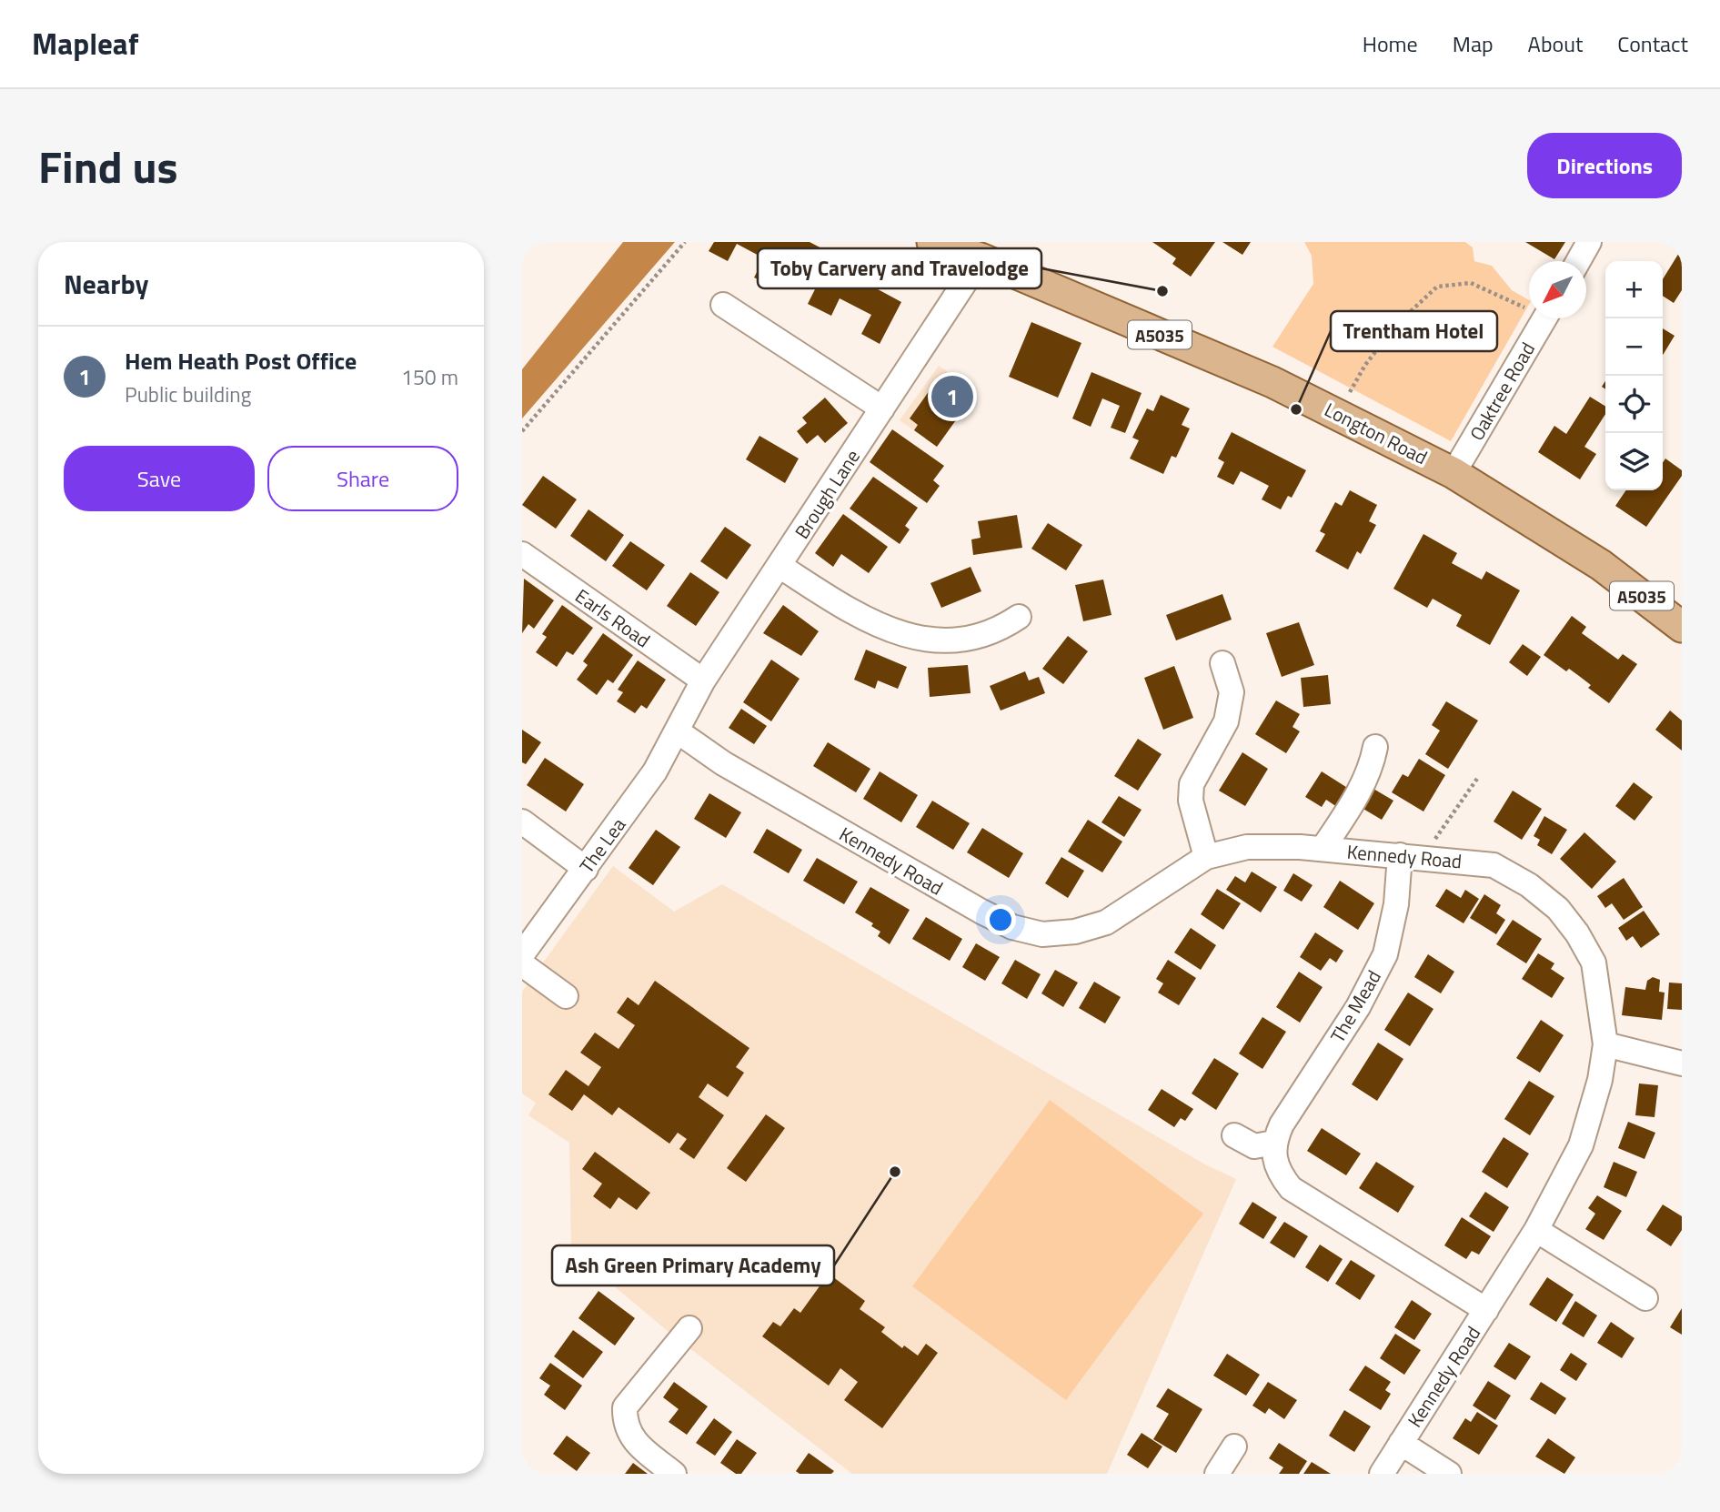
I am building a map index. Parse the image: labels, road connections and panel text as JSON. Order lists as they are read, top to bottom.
{
  "streets": {
    "main road": ["A5035", "Longton Road"],
    "street": [
      "Oaktree Road",
      "Brough Lane",
      "Earls Road",
      "The Lea",
      "Kennedy Road",
      "The Mead"
    ]
  },
  "crossings": [
    ["Oaktree Road", "Longton Road"],
    ["Longton Road", "Brough Lane"],
    ["Brough Lane", "Earls Road"],
    ["Brough Lane", "The Lea"],
    ["Brough Lane", "Kennedy Road"],
    ["The Lea", "Kennedy Road"],
    ["Kennedy Road", "The Mead"]
  ],
  "places": ["Toby Carvery and Travelodge", "Trentham Hotel", "Ash Green Primary Academy"],
  "north": "bottom left",
  "page": {
    "header": "Mapleaf",
    "nav": [
      "Home",
      "Map",
      "About",
      "Contact"
    ],
    "title": "Find us",
    "buttons": [
      "Directions",
      ["Save", "Share"]
    ],
    "heading": "Nearby",
    "map_buttons": ["+", "−"],
    "list": [
      {
        "mark": "1",
        "name": "Hem Heath Post Office",
        "note": "Public building",
        "value": "150 m"
      }
    ],
    "pins": "1"
  }
}
